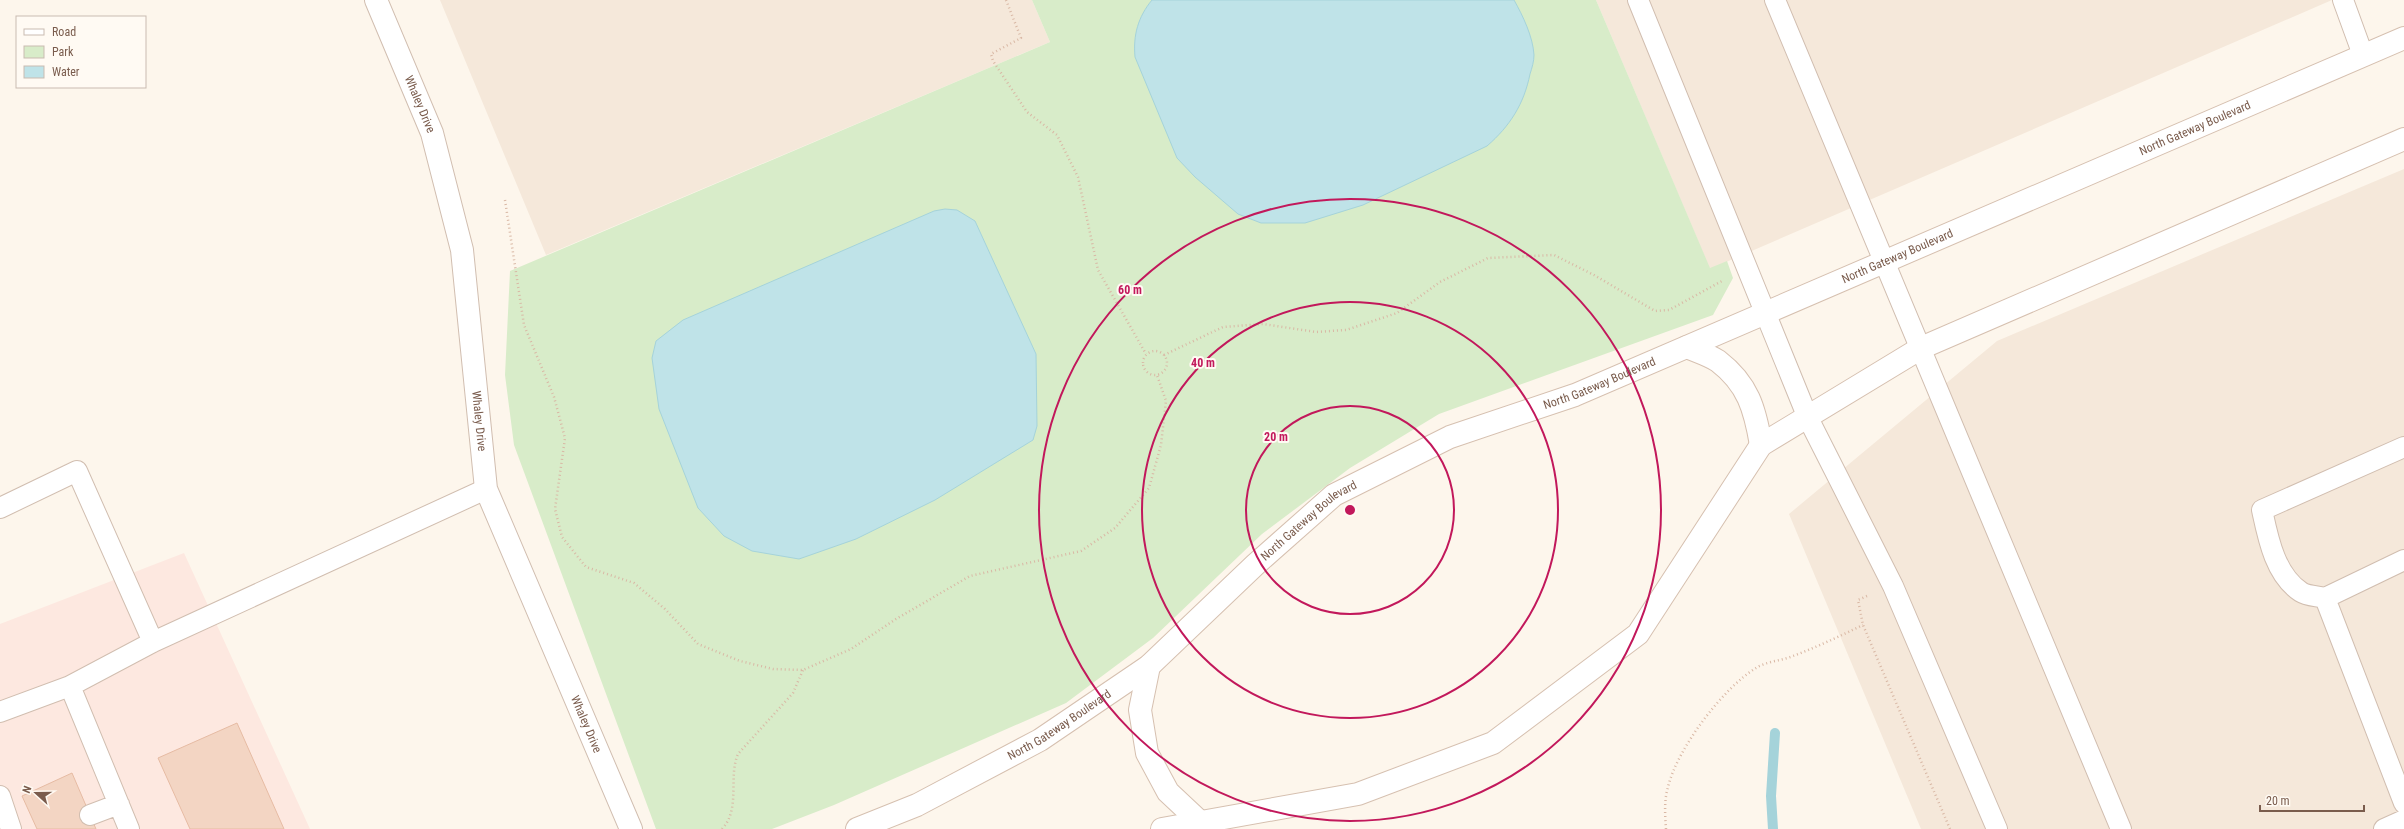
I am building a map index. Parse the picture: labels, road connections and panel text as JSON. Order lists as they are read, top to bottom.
{
  "streets": {
    "main road": ["Whaley Drive", "North Gateway Boulevard"]
  },
  "legend": ["Road", "Park", "Water"],
  "scale_bar": "20 m",
  "north": "left",
  "rings": ["60 m", "40 m", "20 m"]
}
